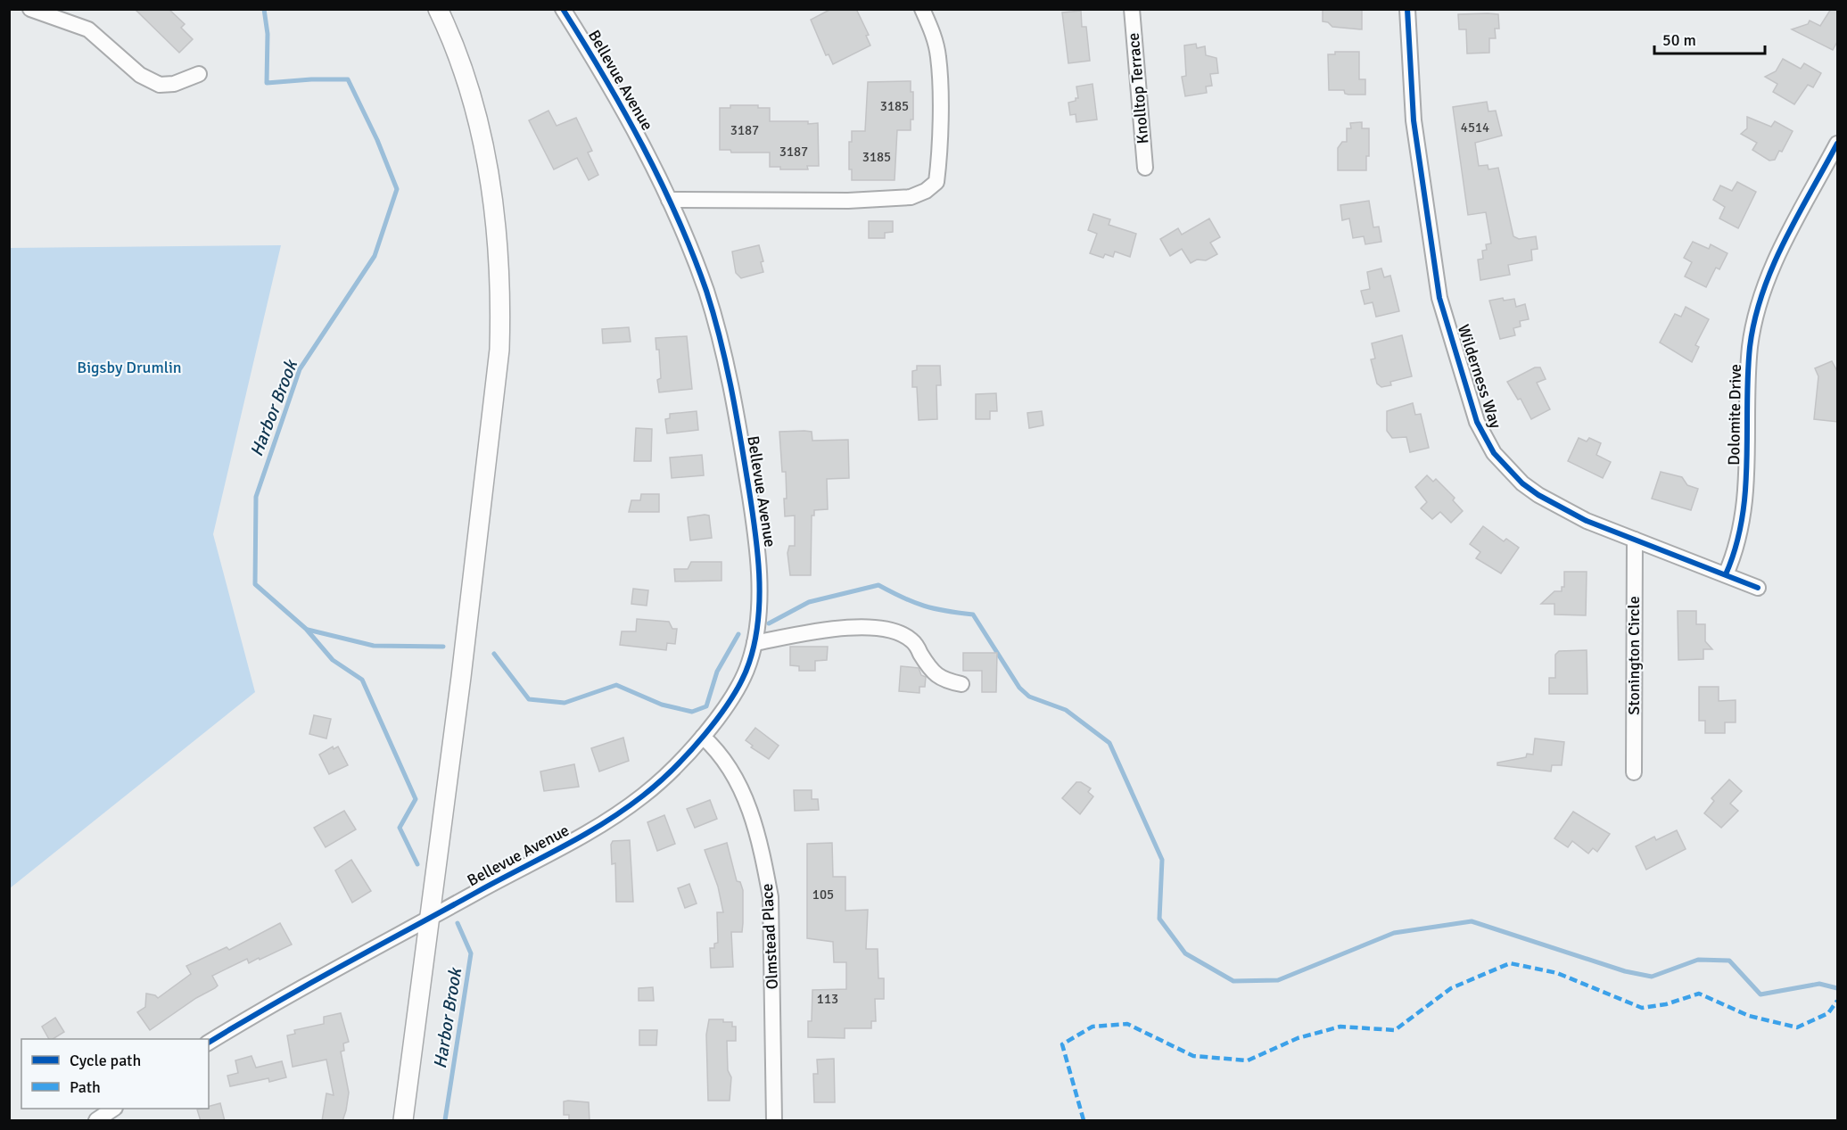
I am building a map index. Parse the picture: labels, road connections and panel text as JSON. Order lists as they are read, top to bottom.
{
  "streets": {
    "street": [
      "Bellevue Avenue",
      "Knolltop Terrace",
      "Wilderness Way",
      "Dolomite Drive",
      "Stonington Circle",
      "Olmstead Place"
    ]
  },
  "crossings": [
    ["Bellevue Avenue", "Olmstead Place"],
    ["Wilderness Way", "Dolomite Drive"],
    ["Wilderness Way", "Stonington Circle"]
  ],
  "water": ["Harbor Brook"],
  "parks": ["Bigsby Drumlin"],
  "house_numbers": [
    "3185",
    "4514",
    "3187",
    "3187",
    "3185",
    "105",
    "113"
  ],
  "legend": ["Cycle path", "Path"],
  "scale_bar": "50 m"
}
